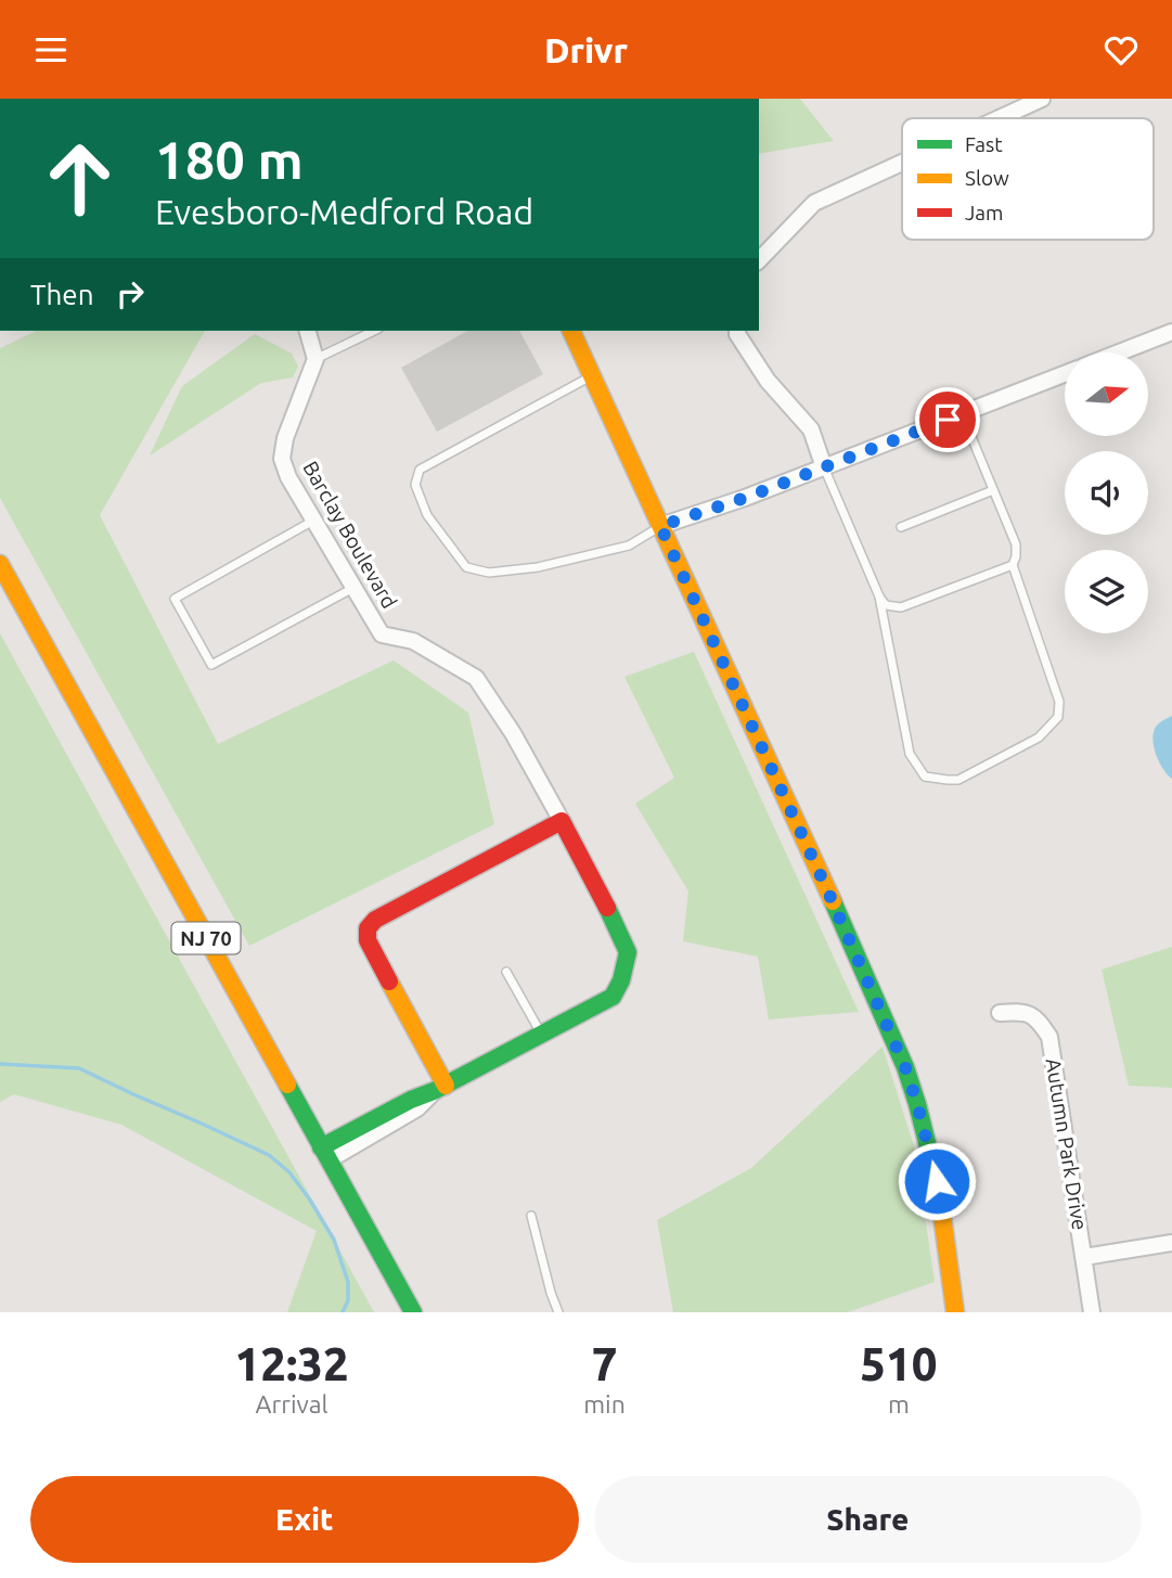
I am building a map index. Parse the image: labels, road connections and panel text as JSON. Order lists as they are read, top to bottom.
{
  "streets": {
    "main road": ["Barclay Boulevard", "NJ 70"],
    "street": ["Autumn Park Drive"]
  },
  "crossings": [
    ["Barclay Boulevard", "NJ 70"]
  ],
  "legend": ["Fast", "Slow", "Jam"],
  "north": "right",
  "page": {
    "header": "Drivr",
    "turn": ["180 m", "Evesboro-Medford Road"],
    "then": "Then",
    "eta": [
      "12:32",
      "Arrival",
      "7",
      "min",
      "510",
      "m"
    ],
    "buttons": ["Exit", "Share"]
  }
}
